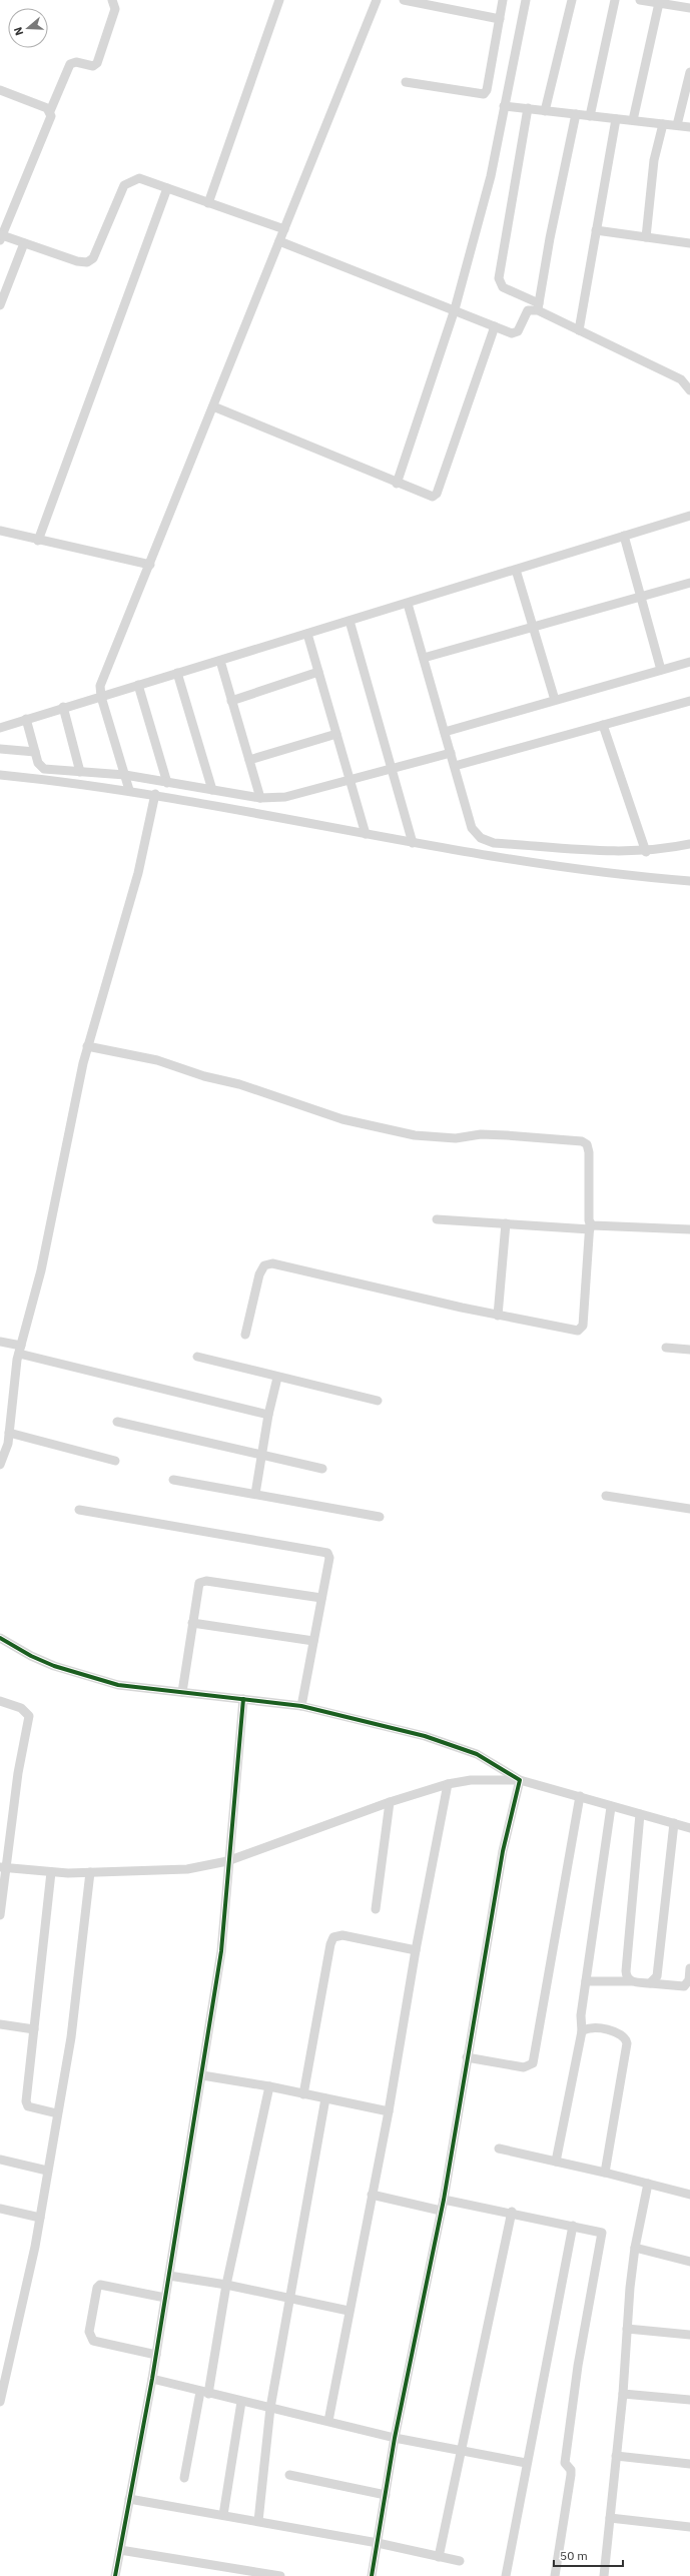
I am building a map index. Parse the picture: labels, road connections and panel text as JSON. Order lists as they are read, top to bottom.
{
  "scale_bar": "50 m",
  "north": "left"
}
